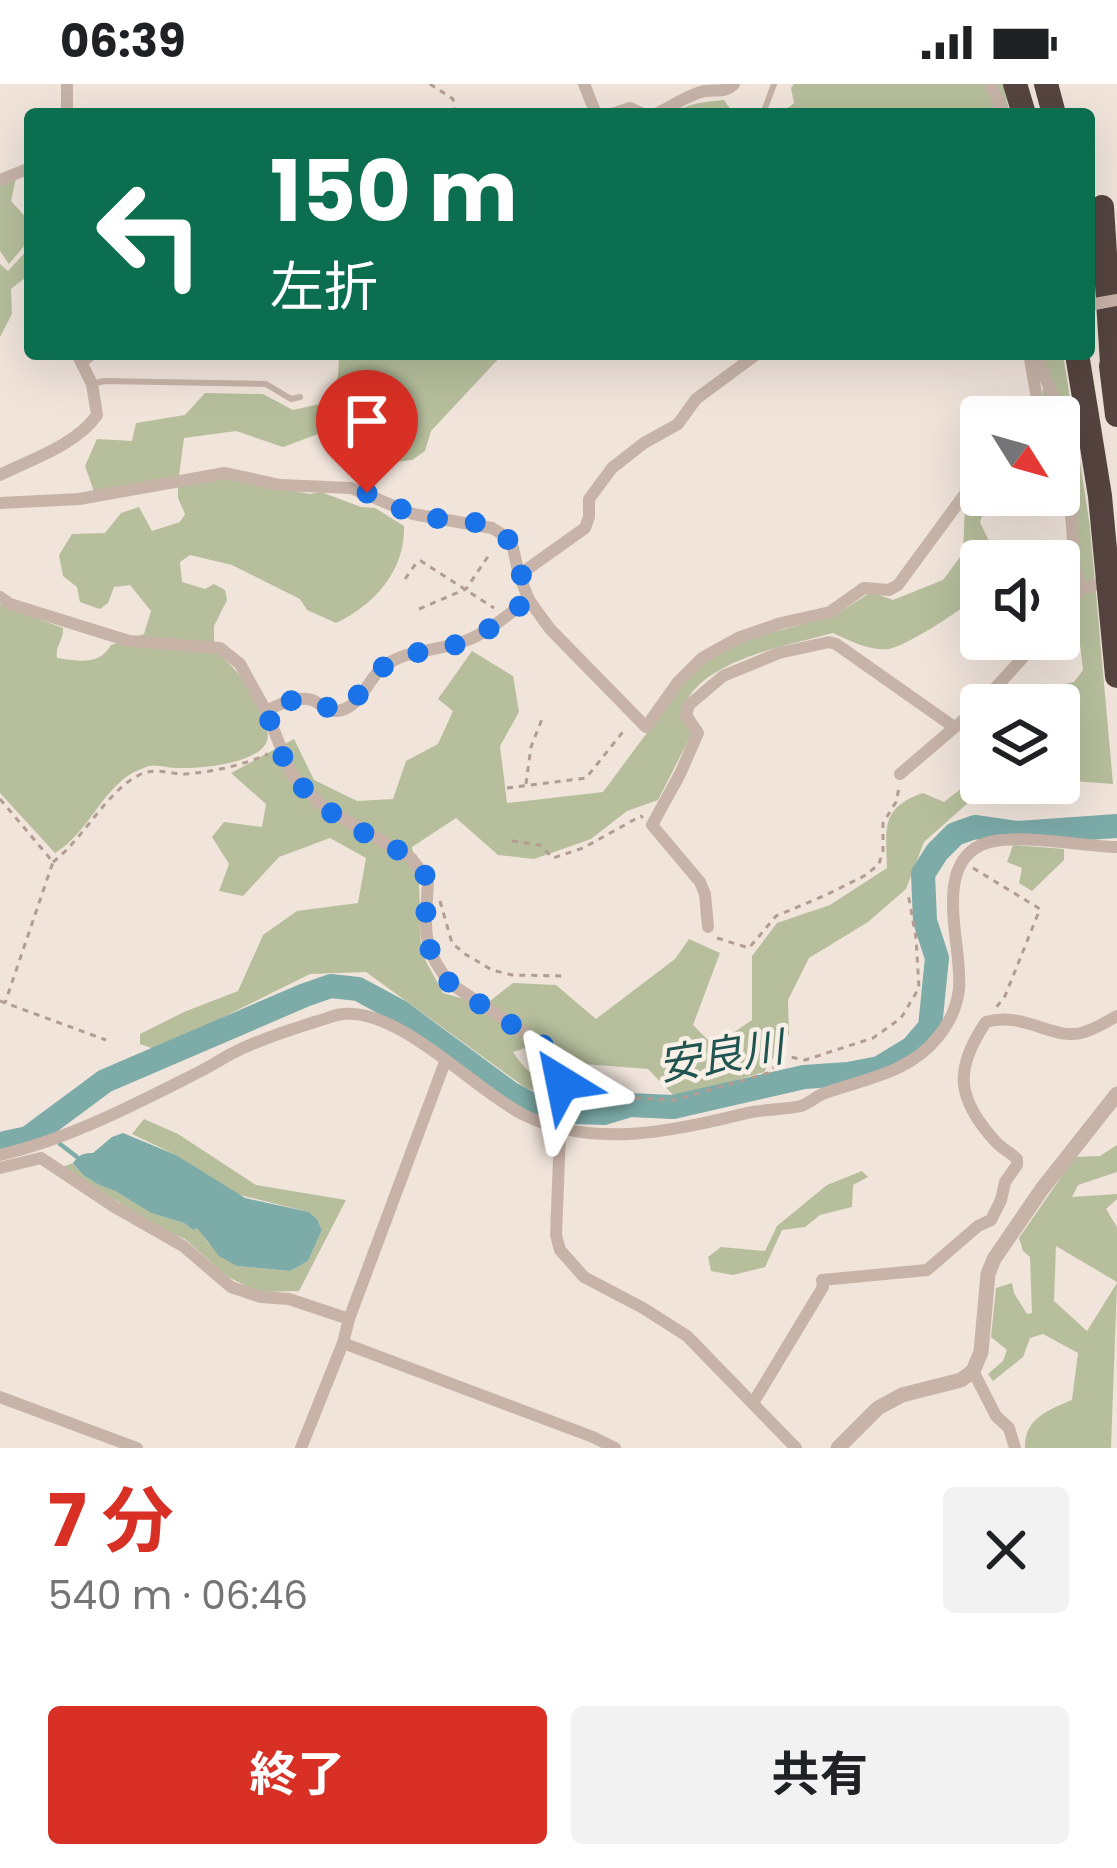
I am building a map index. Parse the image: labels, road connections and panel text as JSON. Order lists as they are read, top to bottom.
{
  "water": ["安良川"],
  "north": "bottom right",
  "page": {
    "status": "06:39",
    "turn": ["150 m", "左折"],
    "heading": ["7 分", "540 m · 06:46"],
    "buttons": ["終了", "共有"]
  }
}
